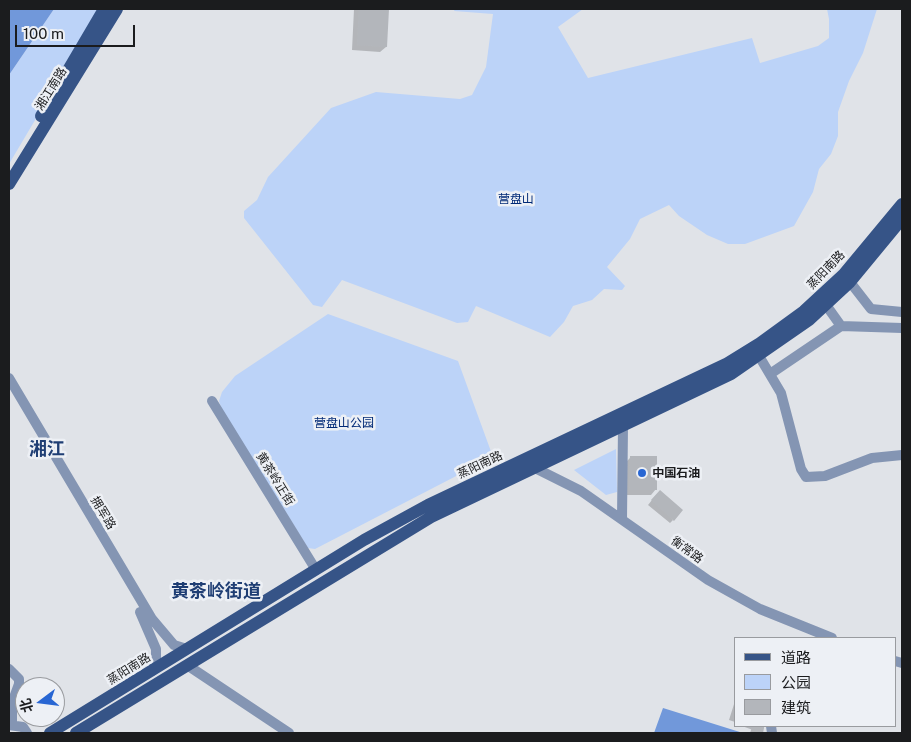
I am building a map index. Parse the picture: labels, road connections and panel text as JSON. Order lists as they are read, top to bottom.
{
  "streets": {
    "main road": ["湘江南路", "蒸阳南路"],
    "street": ["黄茶岭正街", "拥军路", "衡常路"]
  },
  "crossings": [
    ["蒸阳南路", "黄茶岭正街"],
    ["蒸阳南路", "拥军路"],
    ["蒸阳南路", "衡常路"]
  ],
  "districts": ["湘江", "黄茶岭街道"],
  "parks": ["营盘山", "营盘山公园"],
  "places": ["中国石油"],
  "legend": ["道路", "公园", "建筑"],
  "scale_bar": "100 m",
  "north": "left"
}
